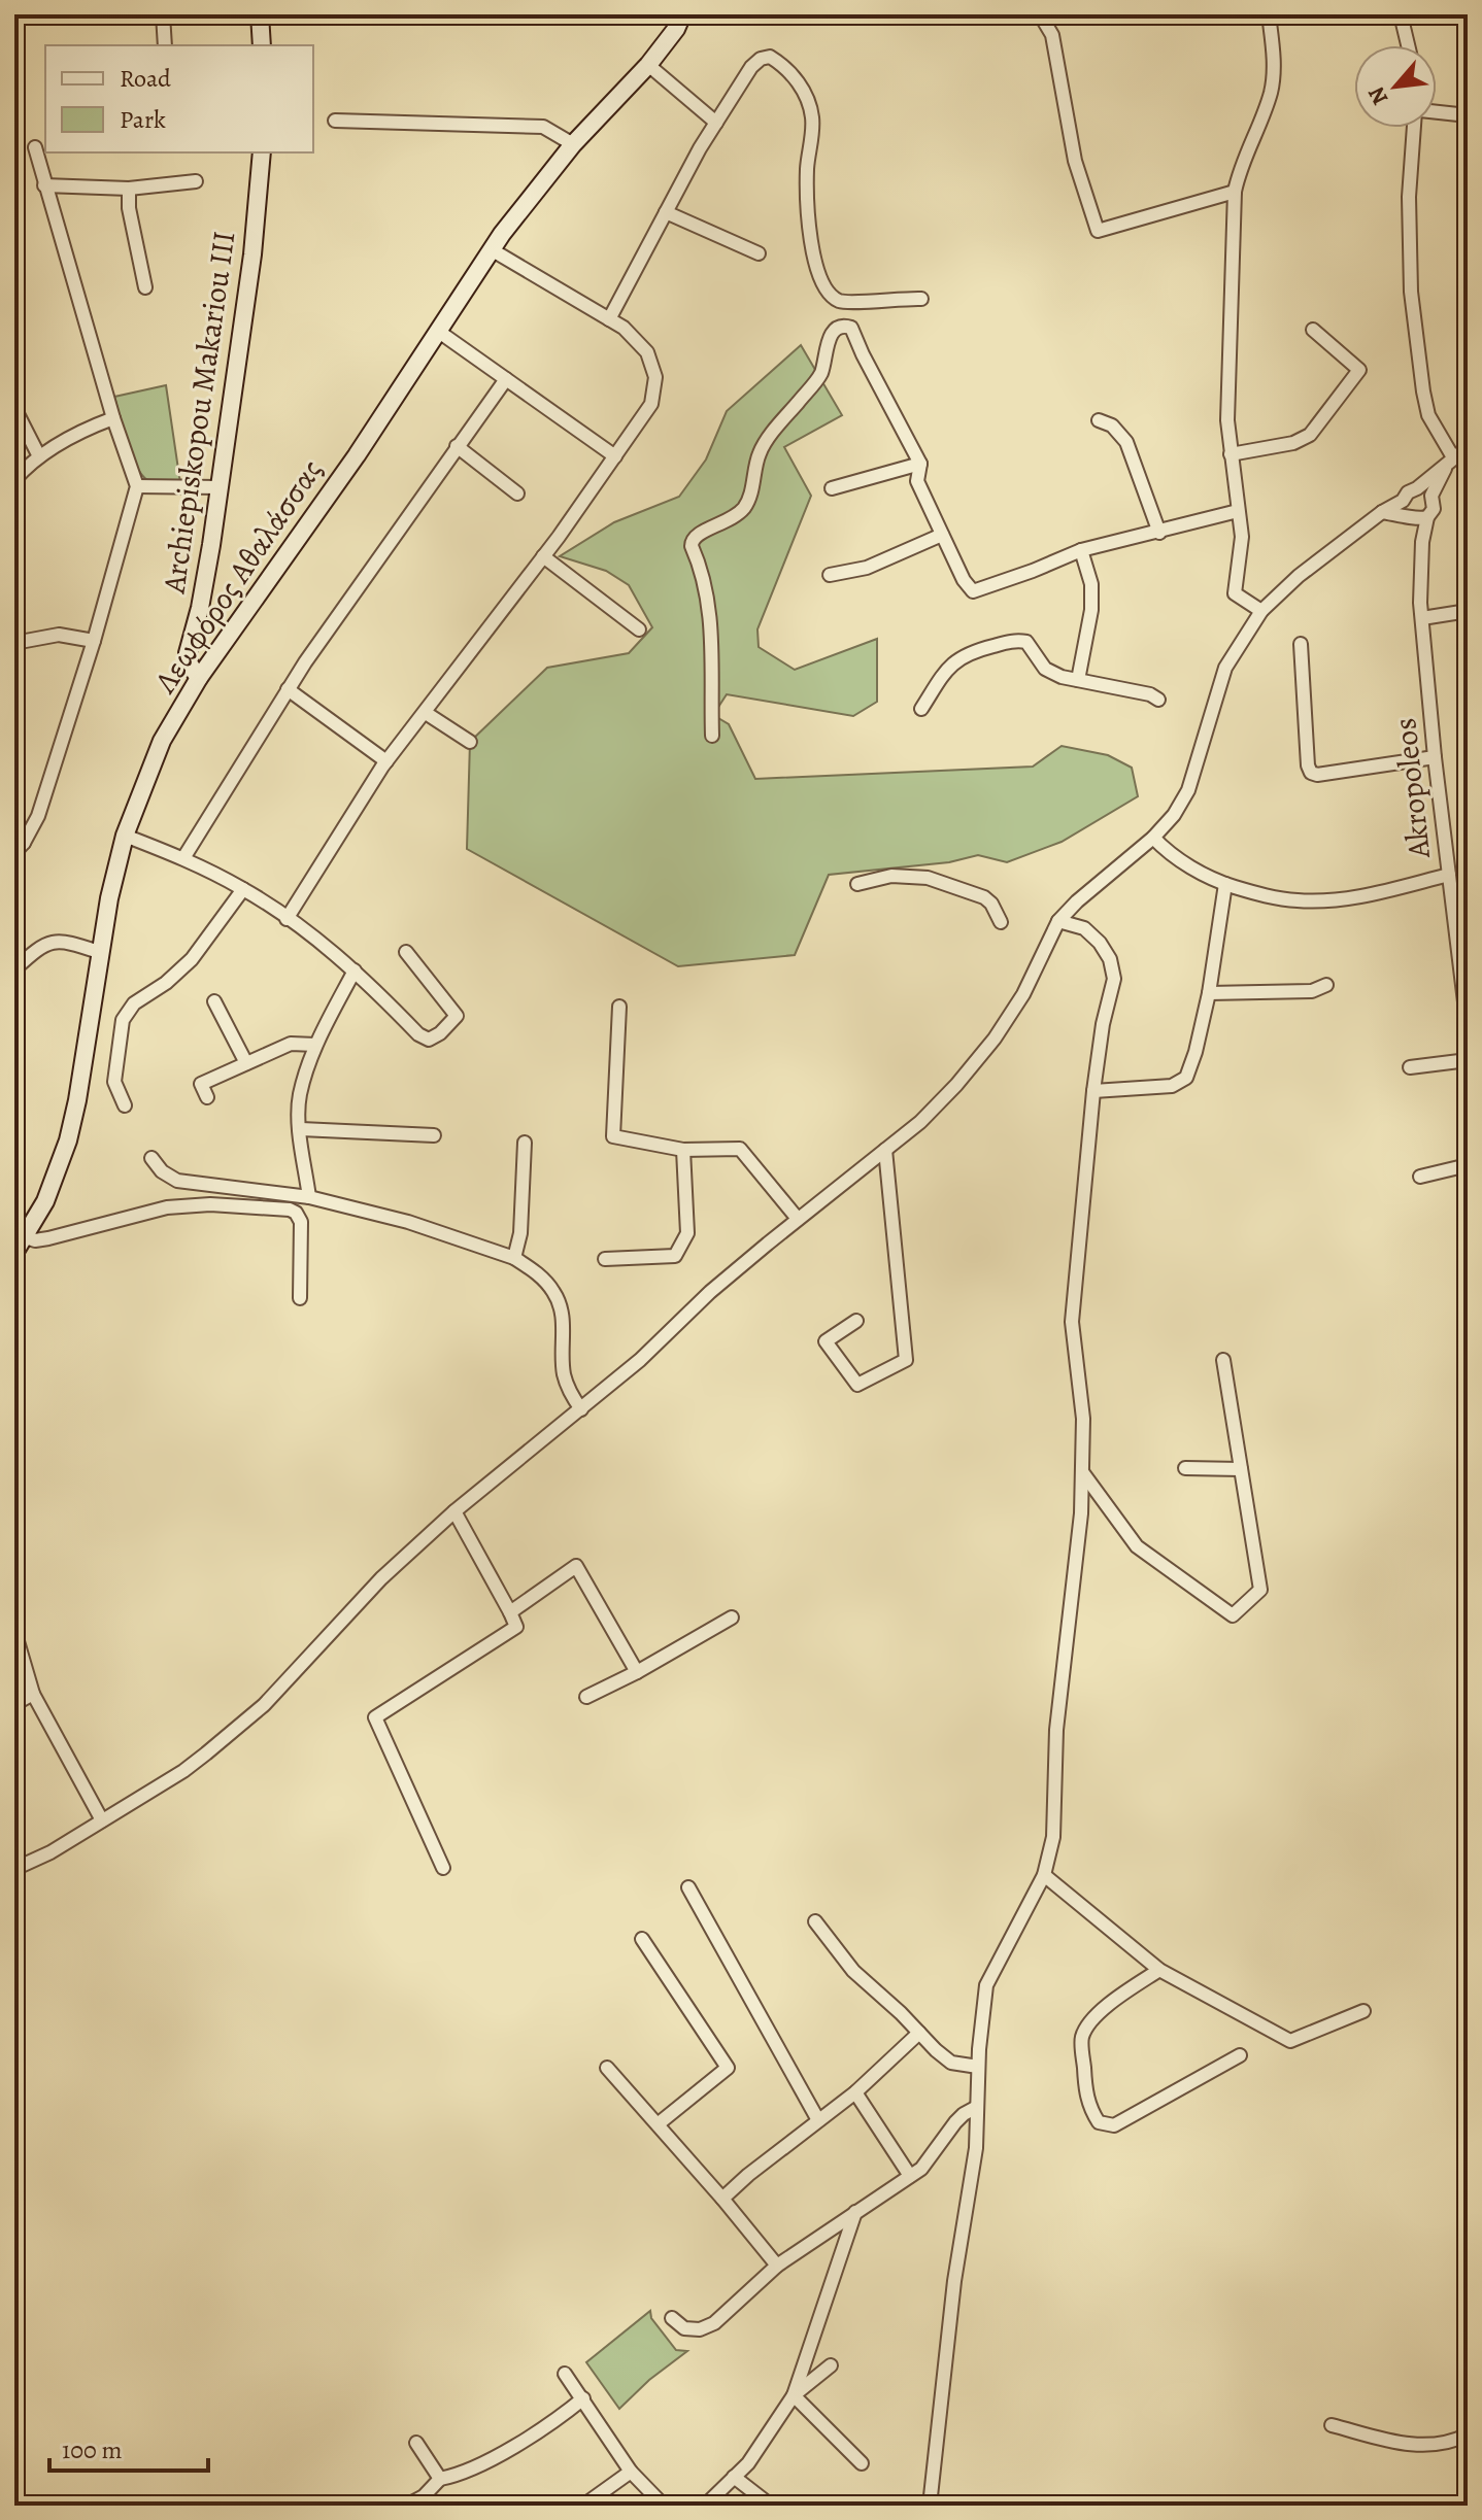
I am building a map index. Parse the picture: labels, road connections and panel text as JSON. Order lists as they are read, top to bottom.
{
  "streets": {
    "main road": ["Archiepiskopou Makariou III", "Λεωφόρος Αθαλάσσας"],
    "street": ["Akropoleos"]
  },
  "crossings": [
    ["Archiepiskopou Makariou III", "Λεωφόρος Αθαλάσσας"]
  ],
  "legend": ["Road", "Park"],
  "scale_bar": "100 m",
  "north": "bottom left"
}
